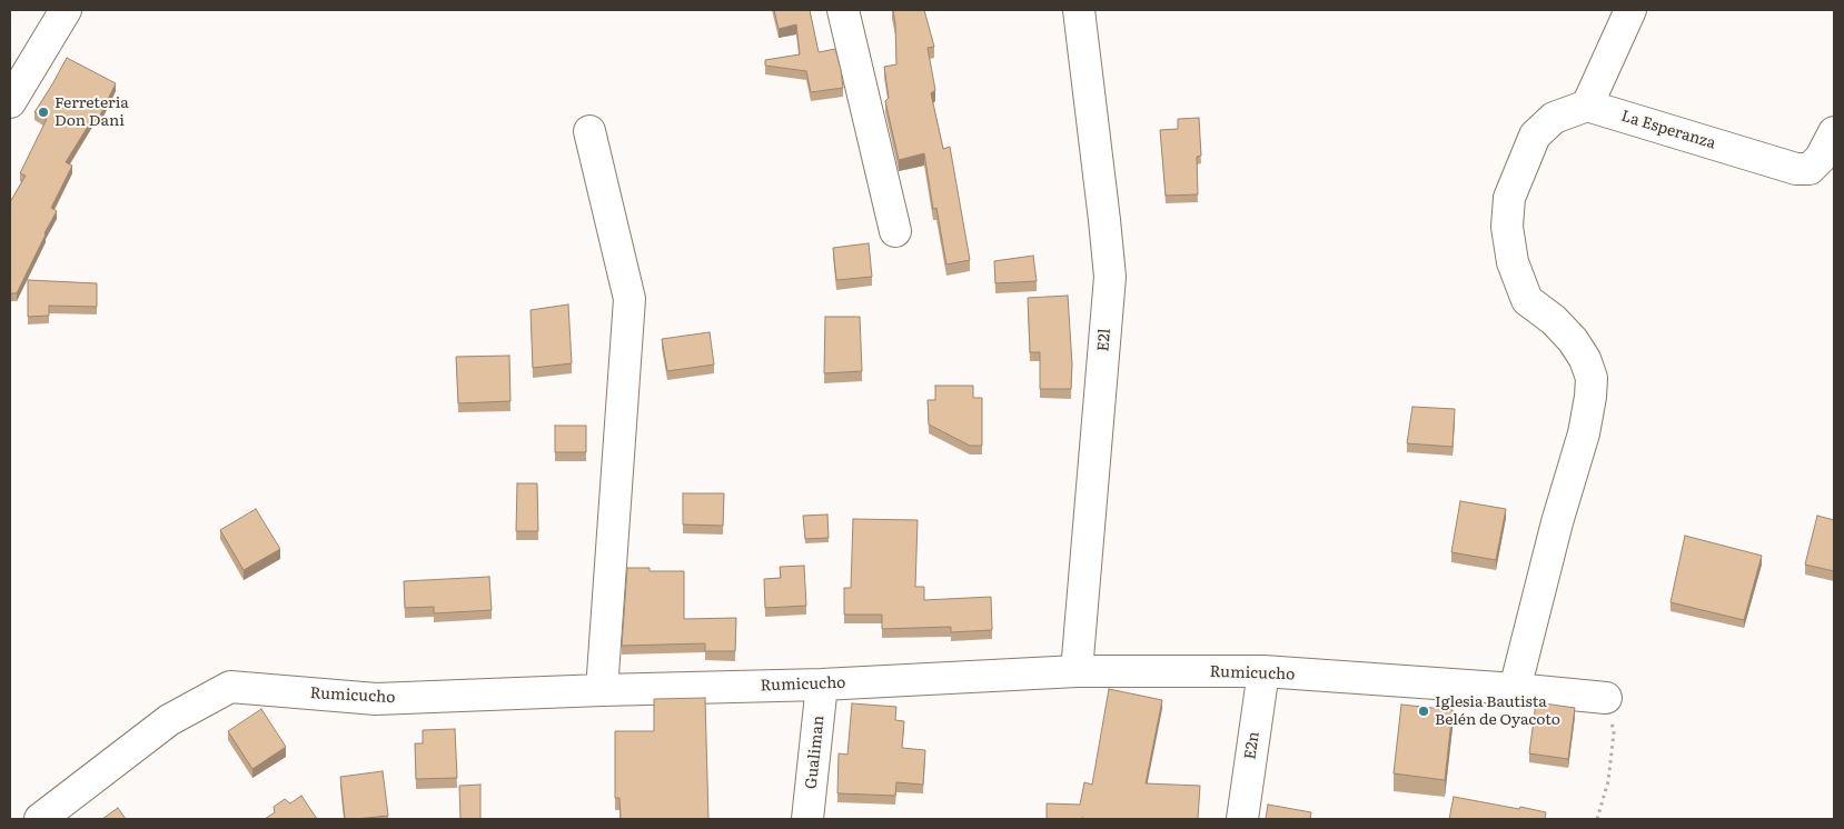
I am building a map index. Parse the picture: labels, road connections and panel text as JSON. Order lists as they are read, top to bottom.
{
  "streets": {
    "street": [
      "La Esperanza",
      "E2l",
      "Rumicucho",
      "E2n",
      "Gualiman"
    ]
  },
  "crossings": [
    ["E2l", "Rumicucho"],
    ["Rumicucho", "E2n"],
    ["Rumicucho", "Gualiman"]
  ],
  "places": ["Ferreteria Don Dani", "Iglesia Bautista Belén de Oyacoto"]
}
